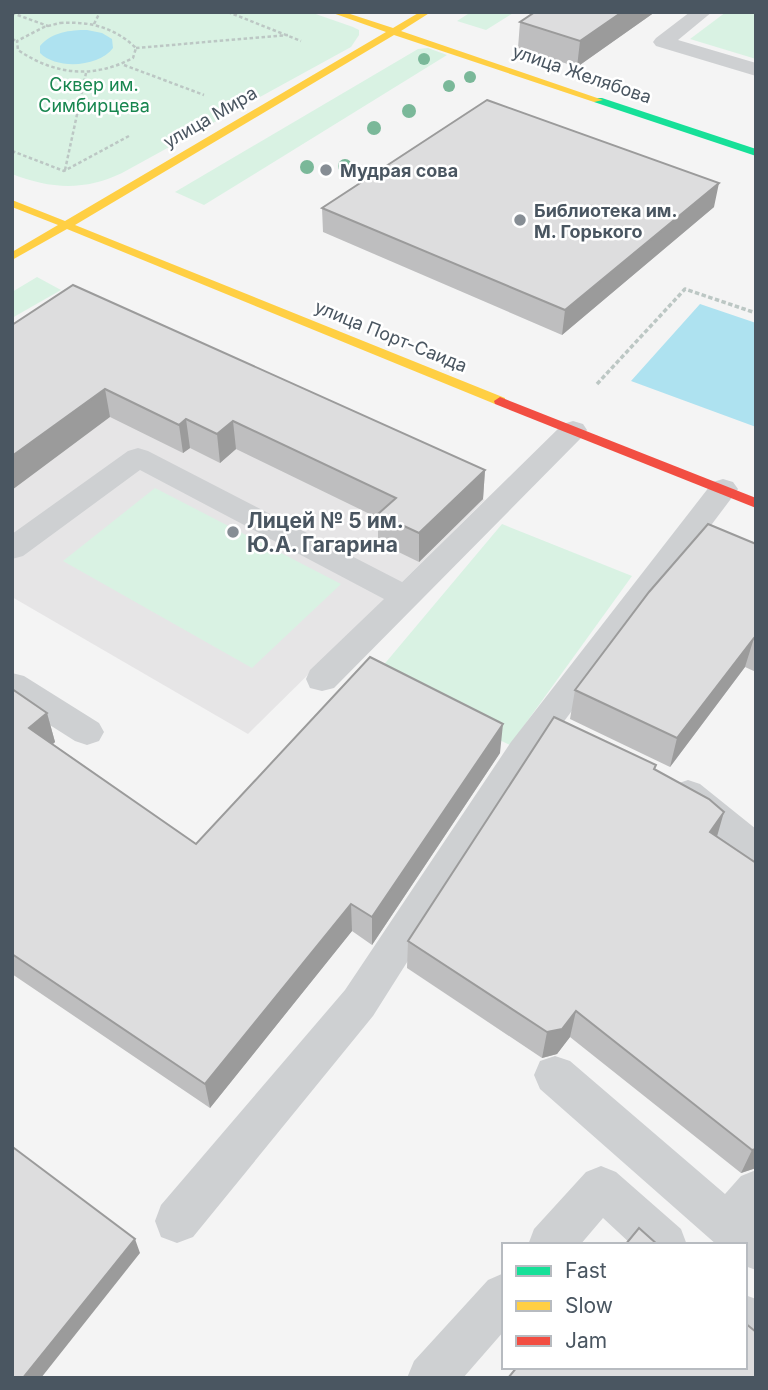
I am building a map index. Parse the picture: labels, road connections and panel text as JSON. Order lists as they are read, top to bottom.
{
  "streets": {
    "street": ["улица Желябова", "улица Мира", "улица Порт-Саида"]
  },
  "crossings": [
    ["улица Желябова", "улица Мира"],
    ["улица Мира", "улица Порт-Саида"]
  ],
  "parks": ["Сквер им. Симбирцева"],
  "places": ["Мудрая сова", "Библиотека им. М. Горького", "Лицей № 5 им. Ю.А. Гагарина"],
  "legend": ["Fast", "Slow", "Jam"]
}
